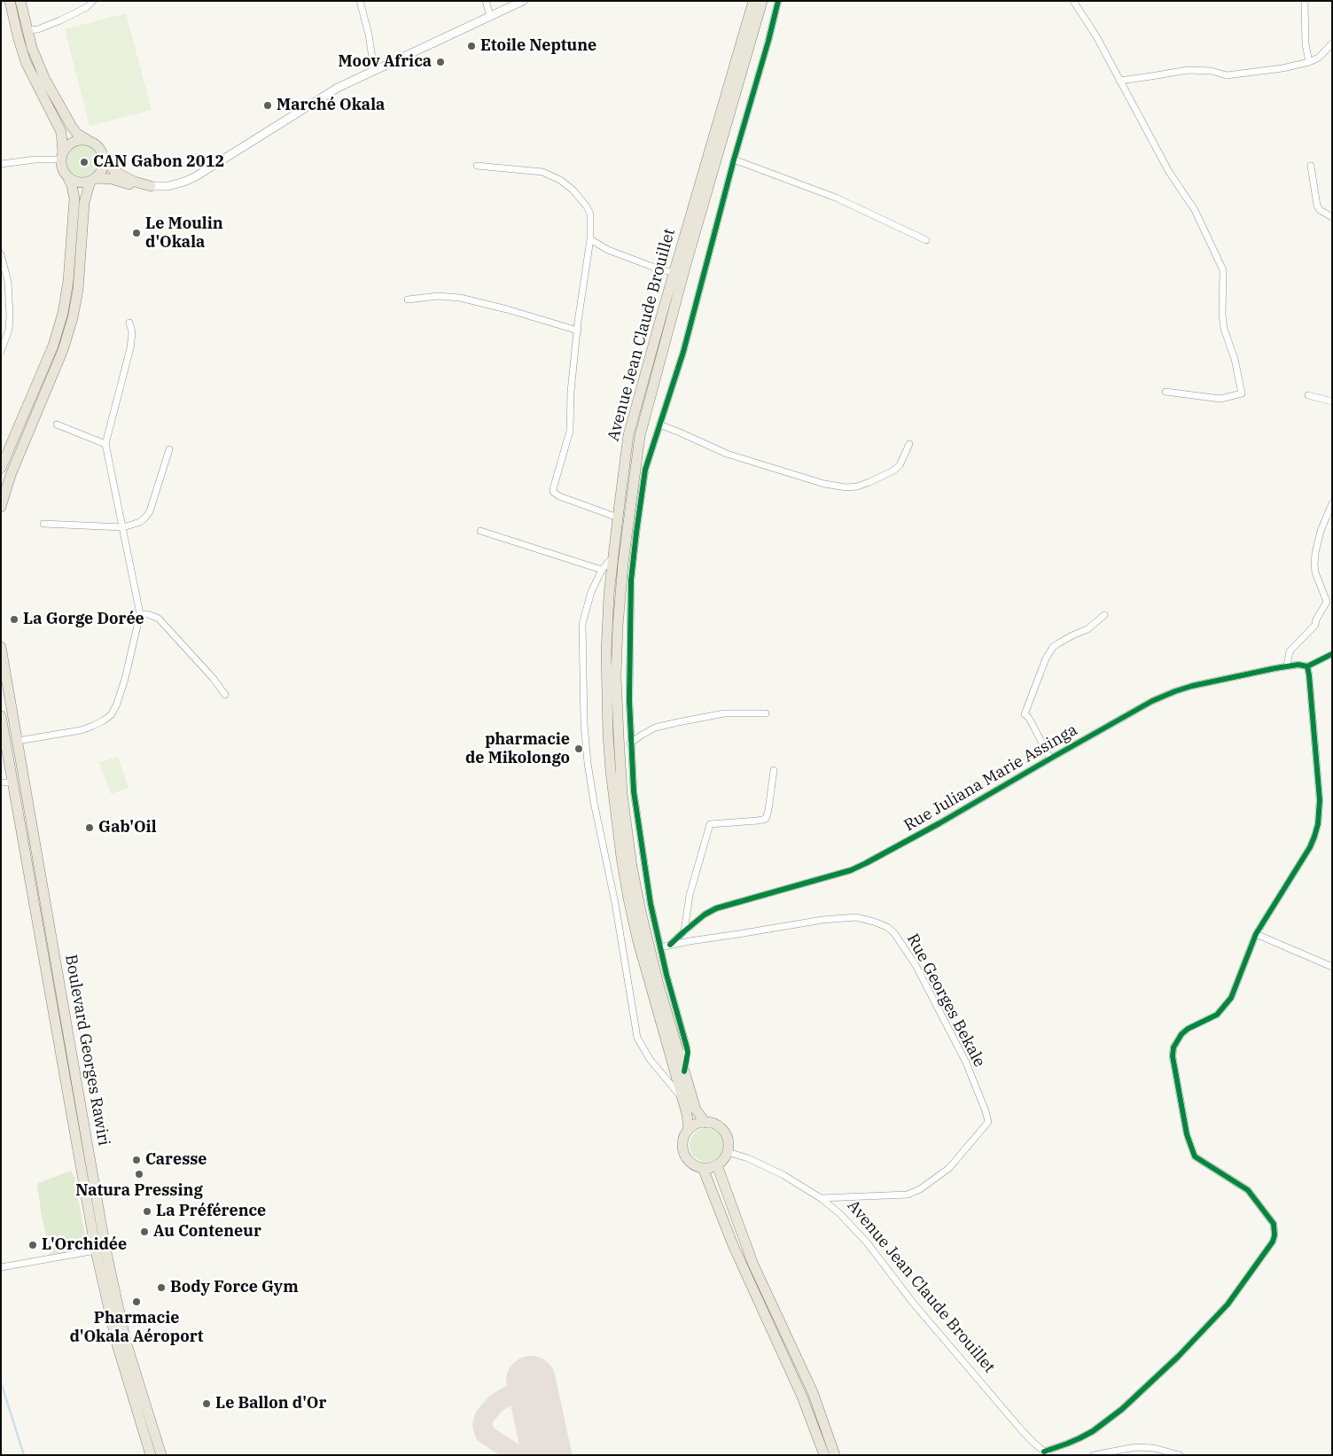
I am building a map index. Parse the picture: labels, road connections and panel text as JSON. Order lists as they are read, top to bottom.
{
  "streets": {
    "main road": ["Avenue Jean Claude Brouillet", "Boulevard Georges Rawiri"],
    "street": ["Rue Juliana Marie Assinga", "Rue Georges Bekale"]
  },
  "crossings": [
    ["Avenue Jean Claude Brouillet", "Rue Georges Bekale"],
    ["Rue Juliana Marie Assinga", "Rue Georges Bekale"]
  ],
  "places": [
    "Etoile Neptune",
    "Moov Africa",
    "Marché Okala",
    "CAN Gabon 2012",
    "Le Moulin d'Okala",
    "La Gorge Dorée",
    "pharmacie de Mikolongo",
    "Gab'Oil",
    "Caresse",
    "Natura Pressing",
    "La Préférence",
    "Au Conteneur",
    "L'Orchidée",
    "Body Force Gym",
    "Pharmacie d'Okala Aéroport",
    "Le Ballon d'Or"
  ]
}
